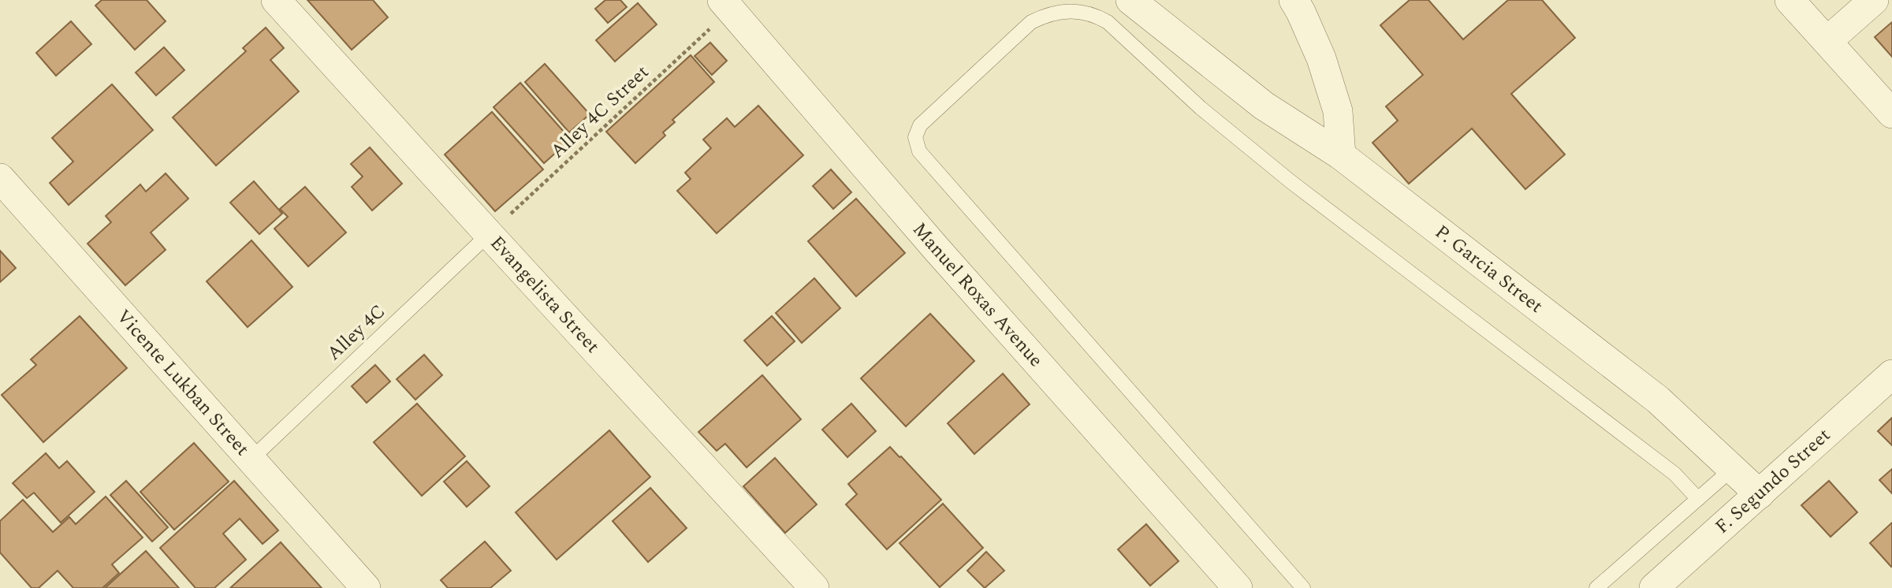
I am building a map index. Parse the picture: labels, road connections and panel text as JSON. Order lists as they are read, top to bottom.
{
  "streets": {
    "street": [
      "P. Garcia Street",
      "Evangelista Street",
      "Manuel Roxas Avenue",
      "Vicente Lukban Street",
      "F. Segundo Street"
    ],
    "lane": ["Alley 4C"],
    "path": ["Alley 4C Street"]
  },
  "crossings": [
    ["Alley 4C Street", "Evangelista Street"],
    ["Alley 4C Street", "Manuel Roxas Avenue"],
    ["Alley 4C Street", "Alley 4C"],
    ["P. Garcia Street", "F. Segundo Street"],
    ["Evangelista Street", "Alley 4C"],
    ["Alley 4C", "Vicente Lukban Street"]
  ]
}
